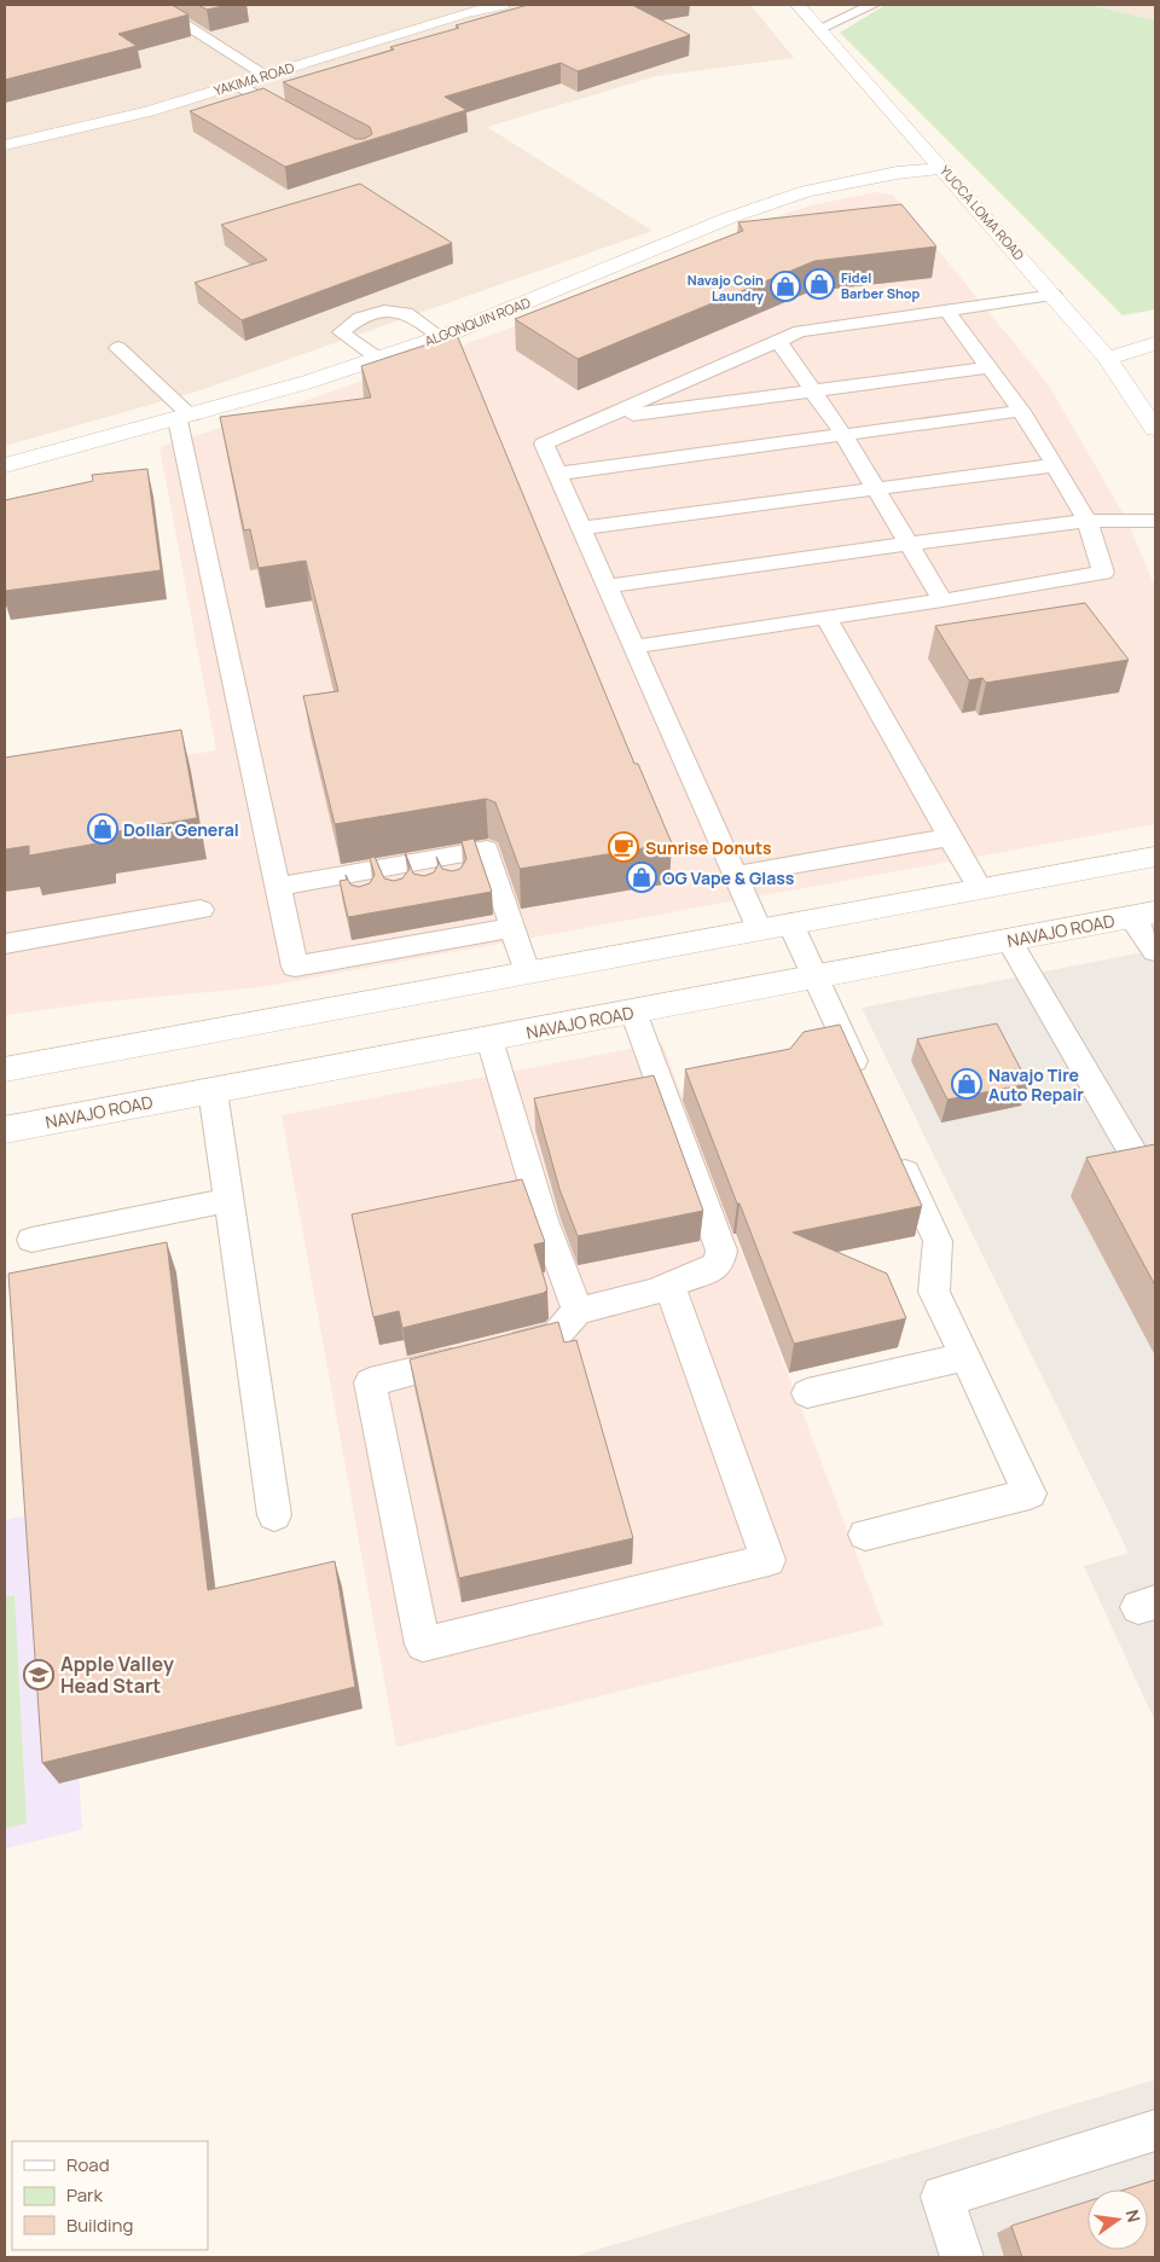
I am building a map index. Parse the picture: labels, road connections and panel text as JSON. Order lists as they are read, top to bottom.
{
  "streets": {
    "main road": [
      "YAKIMA ROAD",
      "YUCCA LOMA ROAD",
      "ALGONQUIN ROAD",
      "NAVAJO ROAD"
    ]
  },
  "crossings": [
    ["YUCCA LOMA ROAD", "ALGONQUIN ROAD"]
  ],
  "places": {
    "shop": [
      "Fidel Barber Shop",
      "Navajo Coin Laundry",
      "Dollar General",
      "OG Vape & Glass",
      "Navajo Tire Auto Repair"
    ],
    "cafe": ["Sunrise Donuts"],
    "school or university": ["Apple Valley Head Start"]
  },
  "legend": ["Road", "Park", "Building"],
  "north": "right"
}
